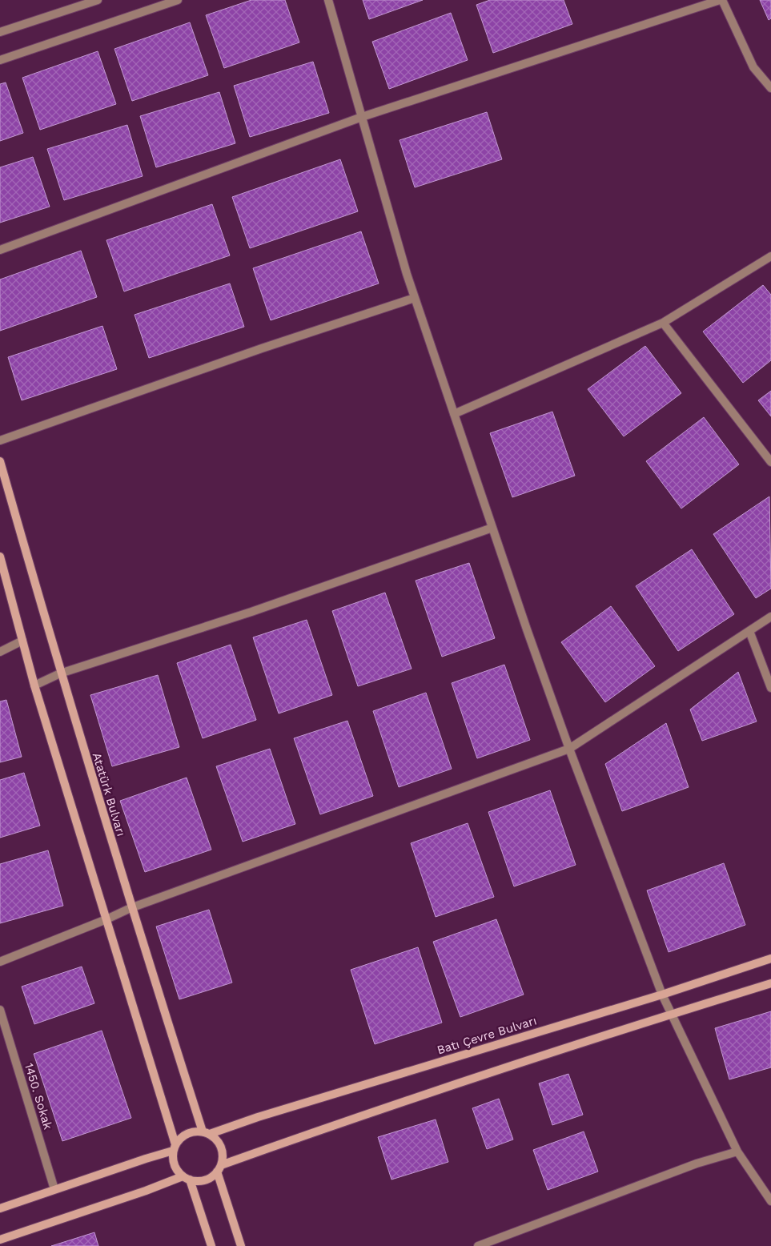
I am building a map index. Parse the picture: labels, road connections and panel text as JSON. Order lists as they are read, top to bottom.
{
  "streets": {
    "main road": ["Atatürk Bulvarı", "Batı Çevre Bulvarı"],
    "street": ["1450. Sokak"]
  },
  "crossings": [
    ["Atatürk Bulvarı", "Batı Çevre Bulvarı"]
  ]
}
